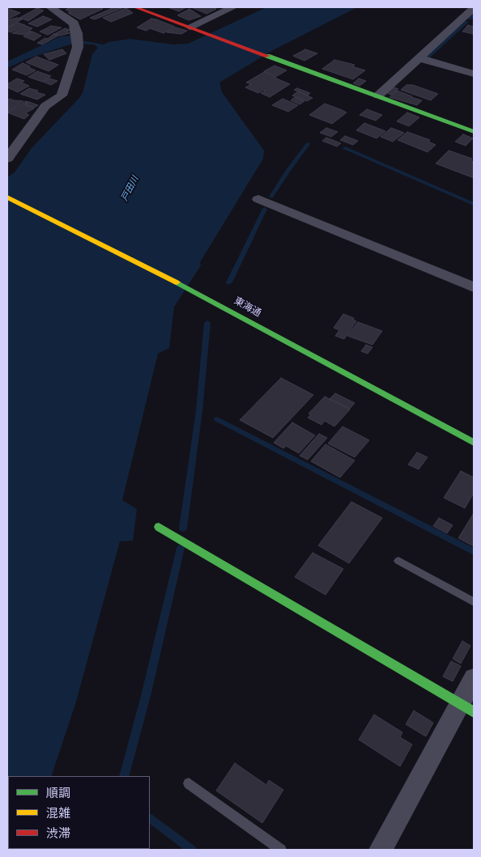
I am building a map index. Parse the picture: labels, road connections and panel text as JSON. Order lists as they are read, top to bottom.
{
  "streets": {
    "street": ["東海通"]
  },
  "water": ["戸田川"],
  "legend": ["順調", "混雑", "渋滞"]
}
